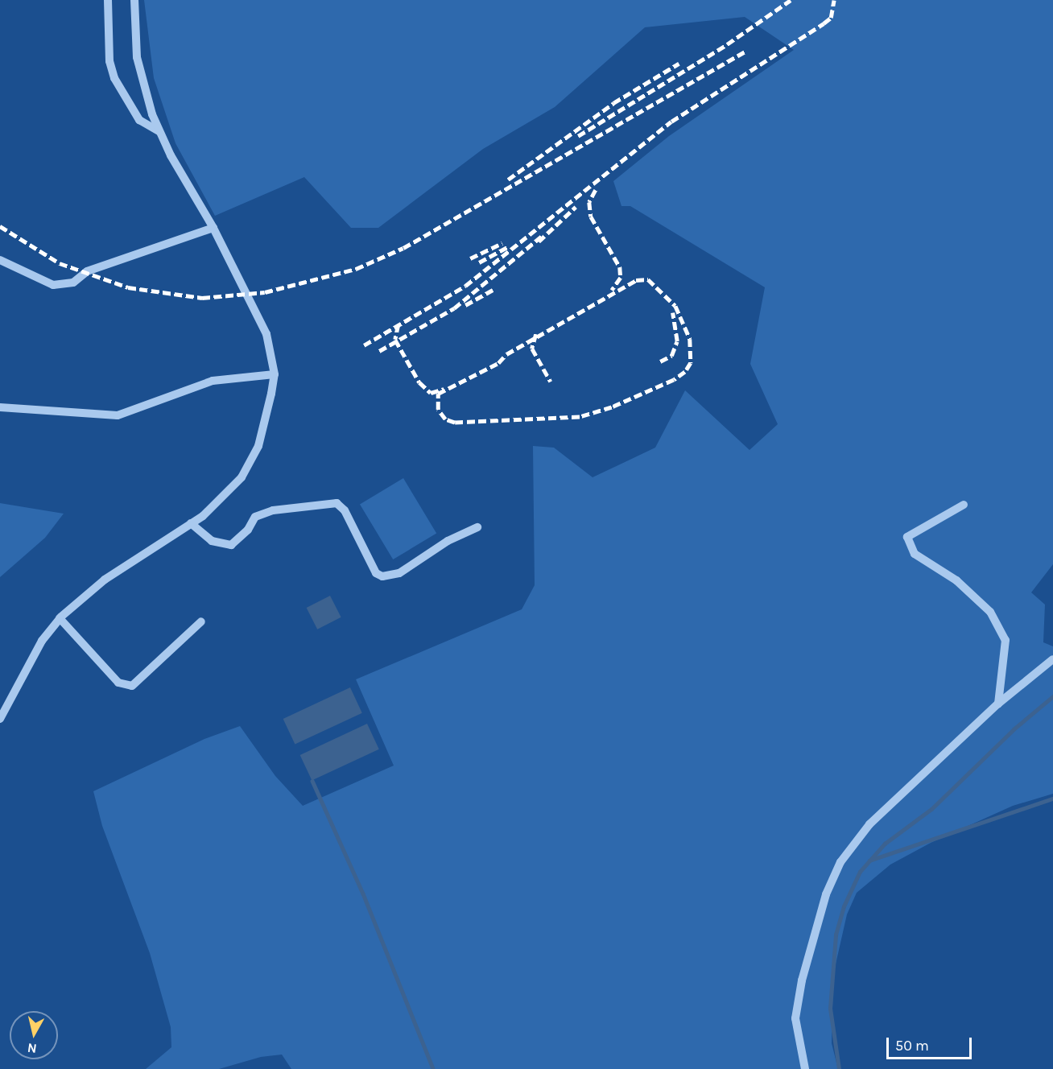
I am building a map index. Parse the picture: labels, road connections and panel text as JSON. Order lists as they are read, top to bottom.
{
  "scale_bar": "50 m",
  "north": "bottom"
}
